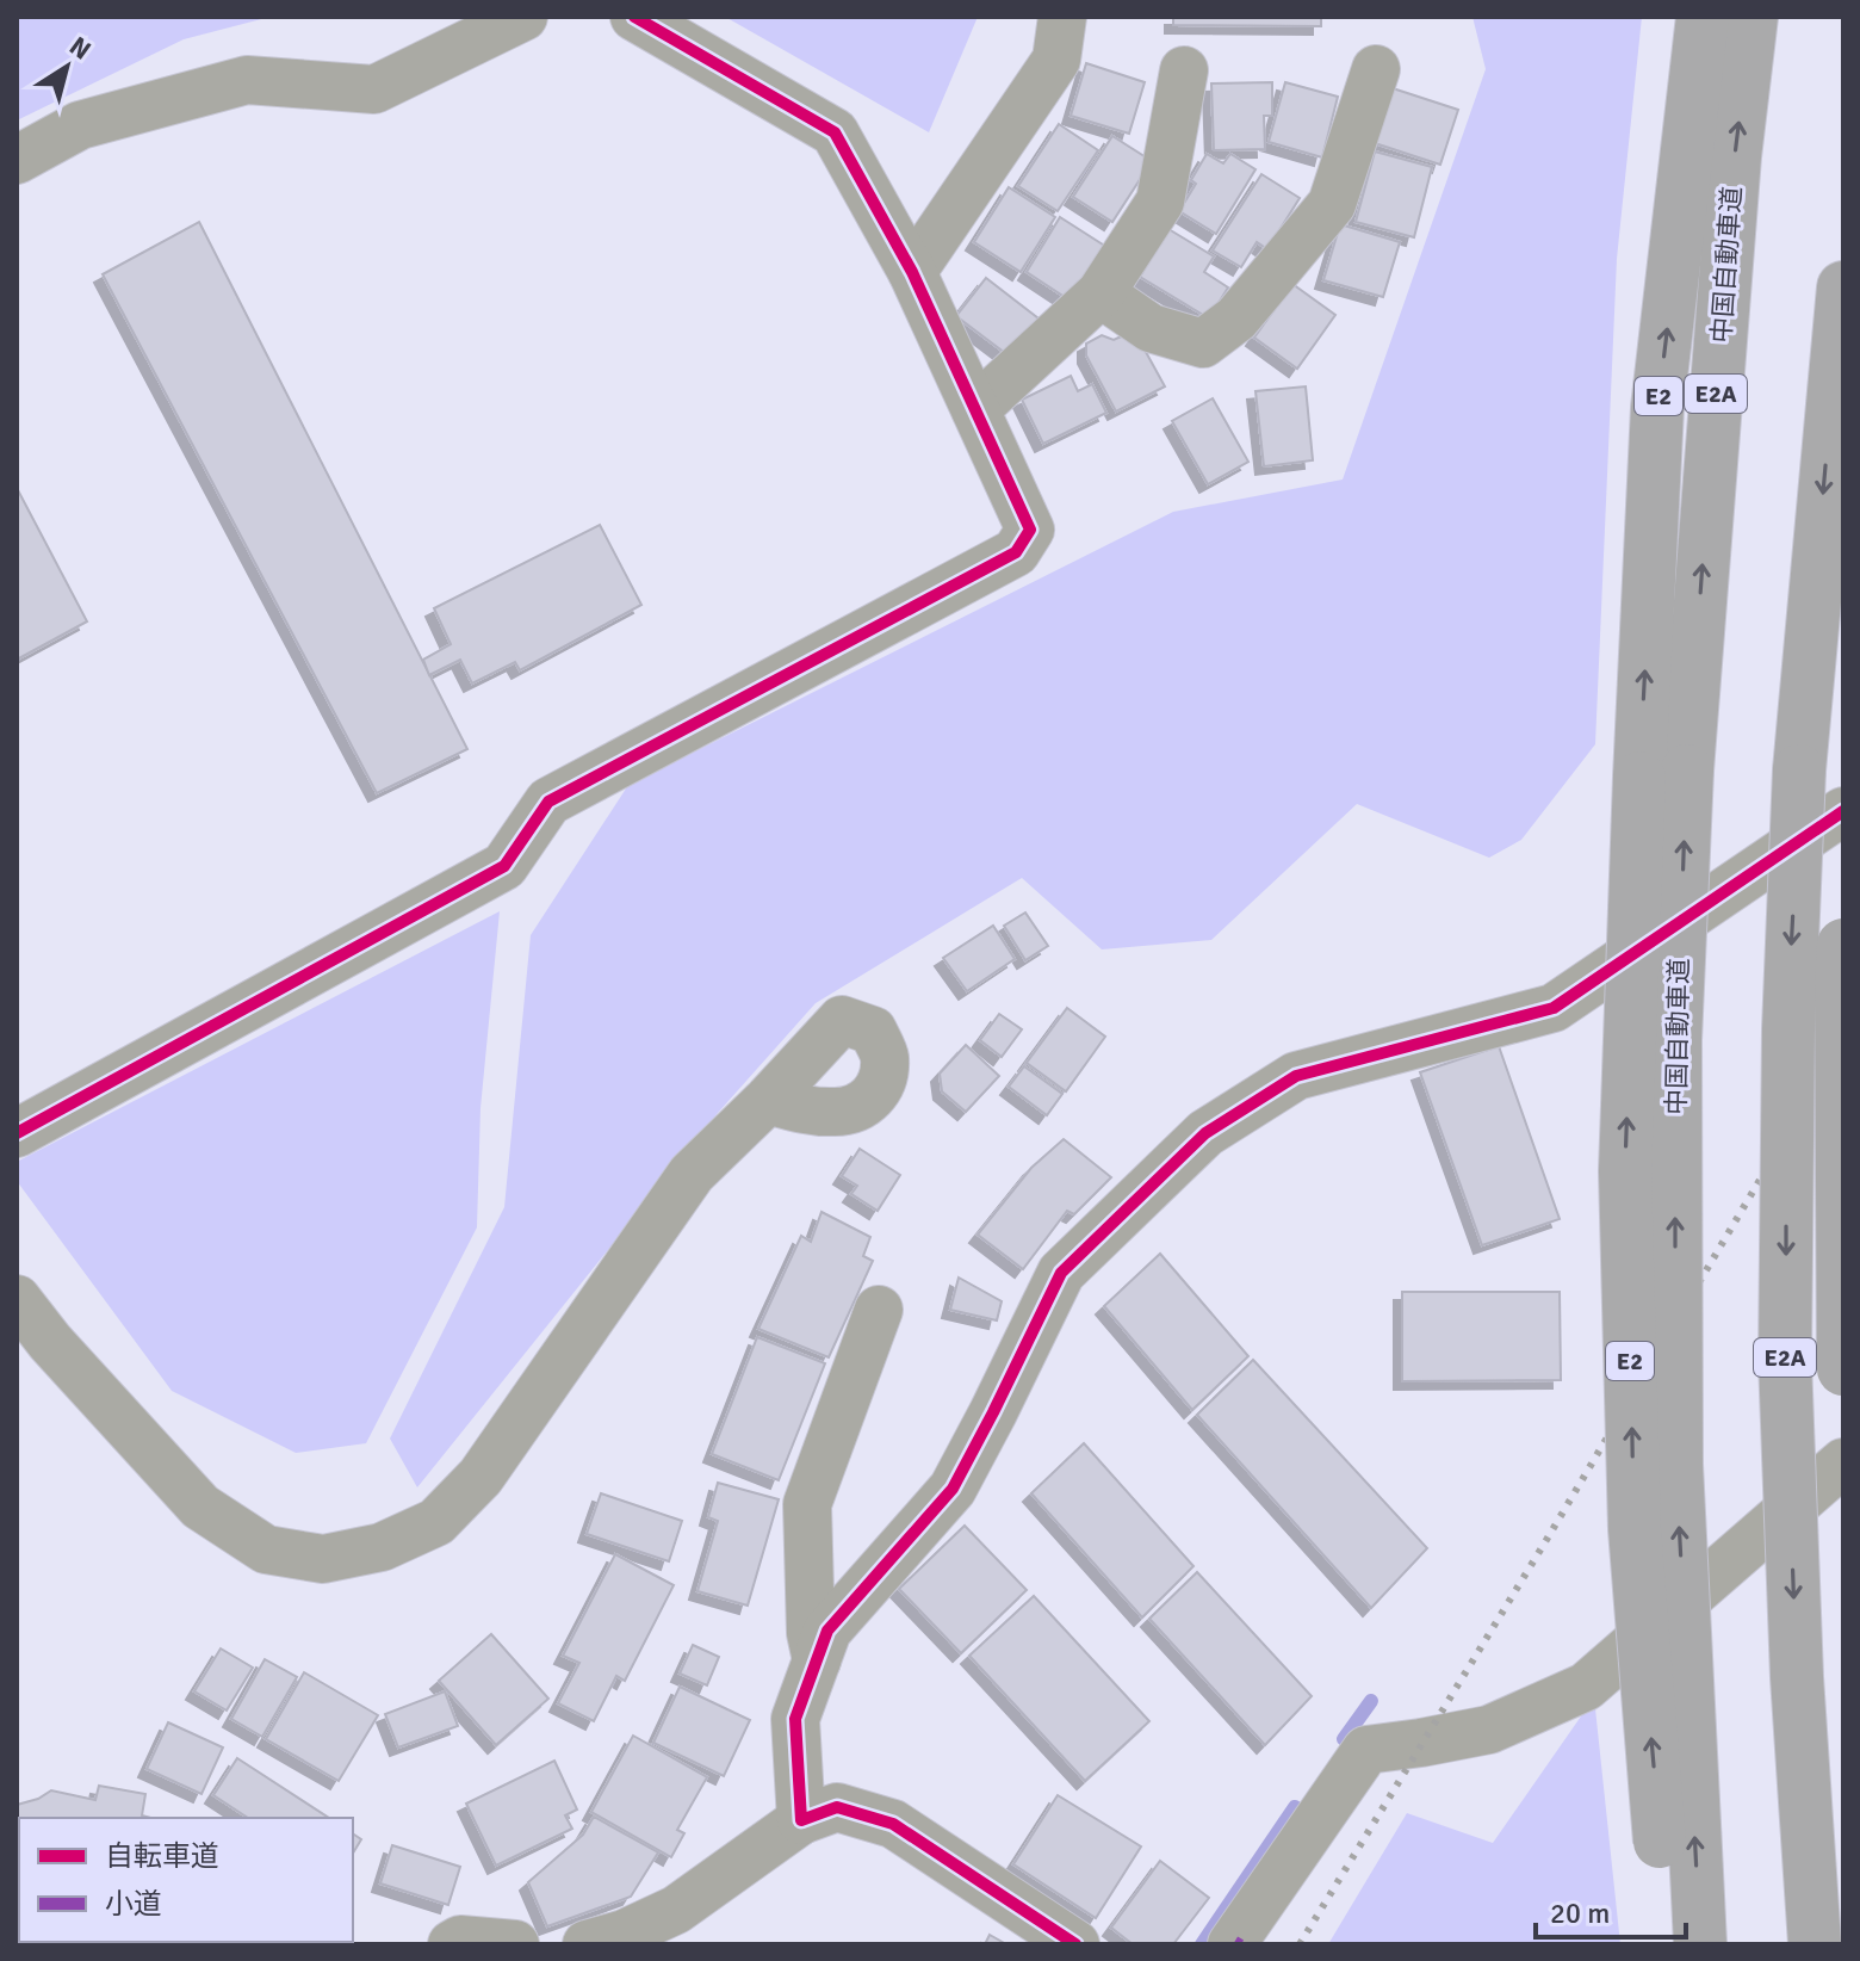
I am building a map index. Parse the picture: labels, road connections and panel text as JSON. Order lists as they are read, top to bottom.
{
  "streets": {
    "highway": ["中国自動車道", "E2A", "E2"]
  },
  "crossings": [
    ["中国自動車道", "E2"]
  ],
  "legend": ["自転車道", "小道"],
  "scale_bar": "20 m",
  "north": "top right"
}
